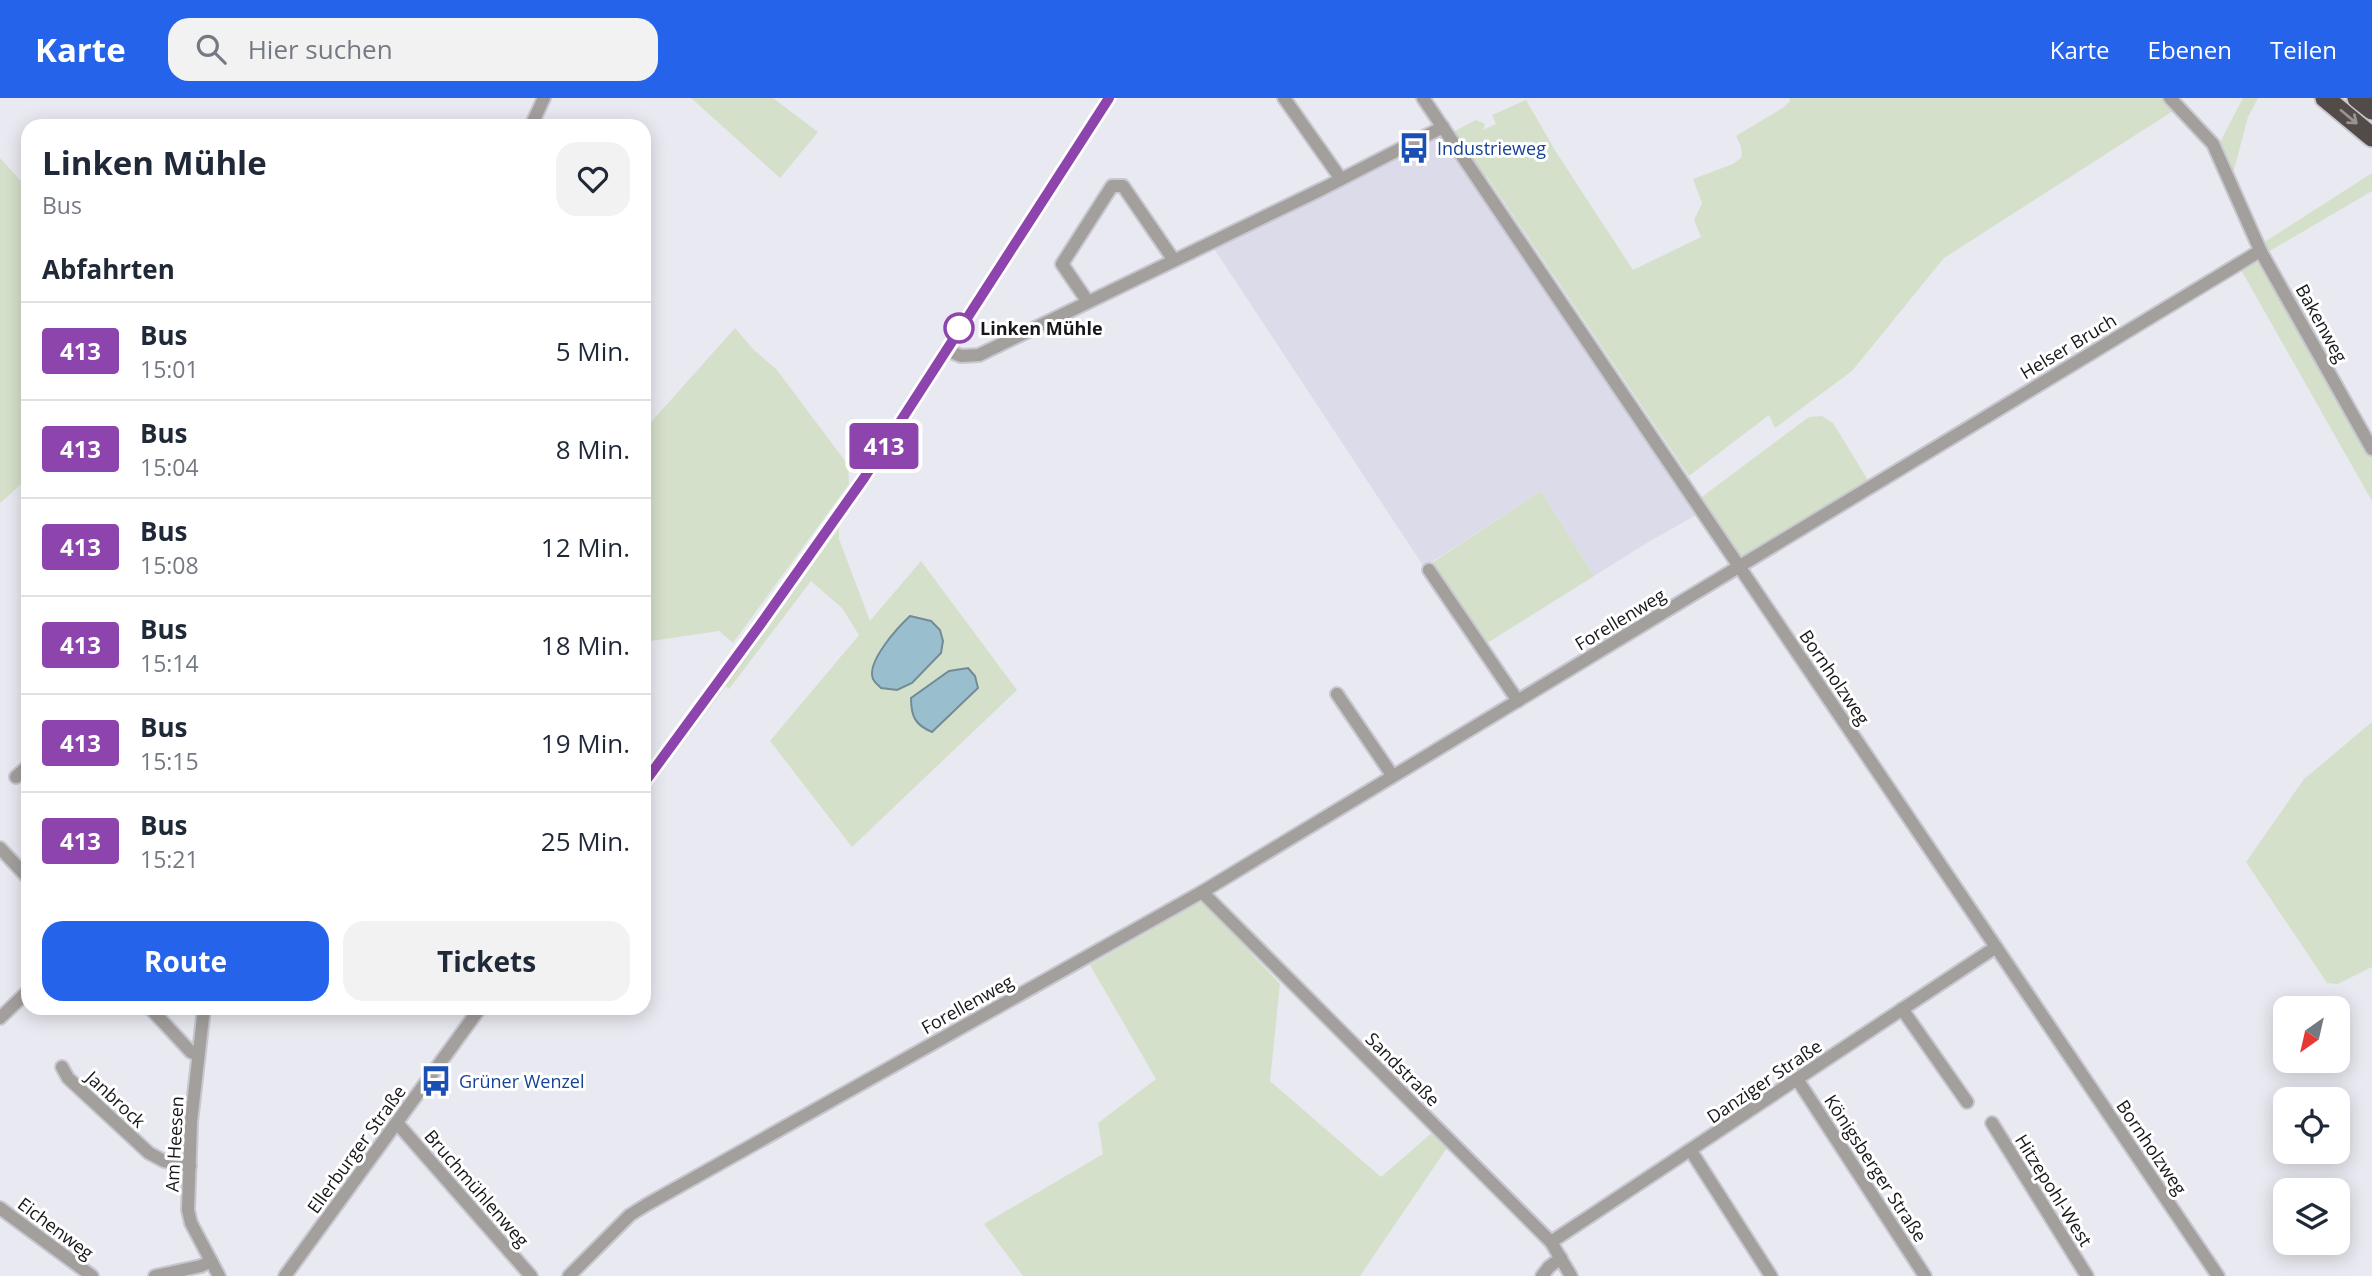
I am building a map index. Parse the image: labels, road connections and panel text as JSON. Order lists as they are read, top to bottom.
{
  "streets": {
    "street": [
      "Bakenweg",
      "Helser Bruch",
      "Forellenweg",
      "Bornholzweg",
      "Sandstraße",
      "Danziger Straße",
      "Janbrock",
      "Am Heesen",
      "Ellerburger Straße",
      "Königsberger Straße",
      "Bruchmühlenweg",
      "Hitzepohl-West",
      "Eichenweg"
    ]
  },
  "crossings": [
    ["Bakenweg", "Helser Bruch"],
    ["Helser Bruch", "Forellenweg"],
    ["Helser Bruch", "Bornholzweg"],
    ["Forellenweg", "Bornholzweg"],
    ["Forellenweg", "Sandstraße"],
    ["Bornholzweg", "Danziger Straße"],
    ["Sandstraße", "Danziger Straße"],
    ["Danziger Straße", "Königsberger Straße"],
    ["Janbrock", "Am Heesen"],
    ["Ellerburger Straße", "Bruchmühlenweg"]
  ],
  "places": {
    "bus stop": ["Industrieweg", "Grüner Wenzel"],
    "other": ["Linken Mühle"]
  },
  "lines": ["bus line 413"],
  "north": "bottom left",
  "page": {
    "header": "Karte",
    "search": "Hier suchen",
    "nav": ["Karte", "Ebenen", "Teilen"],
    "on_map": "413",
    "heading": [
      ["Linken Mühle", "Bus"],
      "Abfahrten"
    ],
    "list": [
      {
        "mark": "413",
        "name": "Bus",
        "note": "15:01",
        "value": "5 Min."
      },
      {
        "mark": "413",
        "name": "Bus",
        "note": "15:04",
        "value": "8 Min."
      },
      {
        "mark": "413",
        "name": "Bus",
        "note": "15:08",
        "value": "12 Min."
      },
      {
        "mark": "413",
        "name": "Bus",
        "note": "15:14",
        "value": "18 Min."
      },
      {
        "mark": "413",
        "name": "Bus",
        "note": "15:15",
        "value": "19 Min."
      },
      {
        "mark": "413",
        "name": "Bus",
        "note": "15:21",
        "value": "25 Min."
      }
    ],
    "buttons": ["Route", "Tickets"]
  }
}
